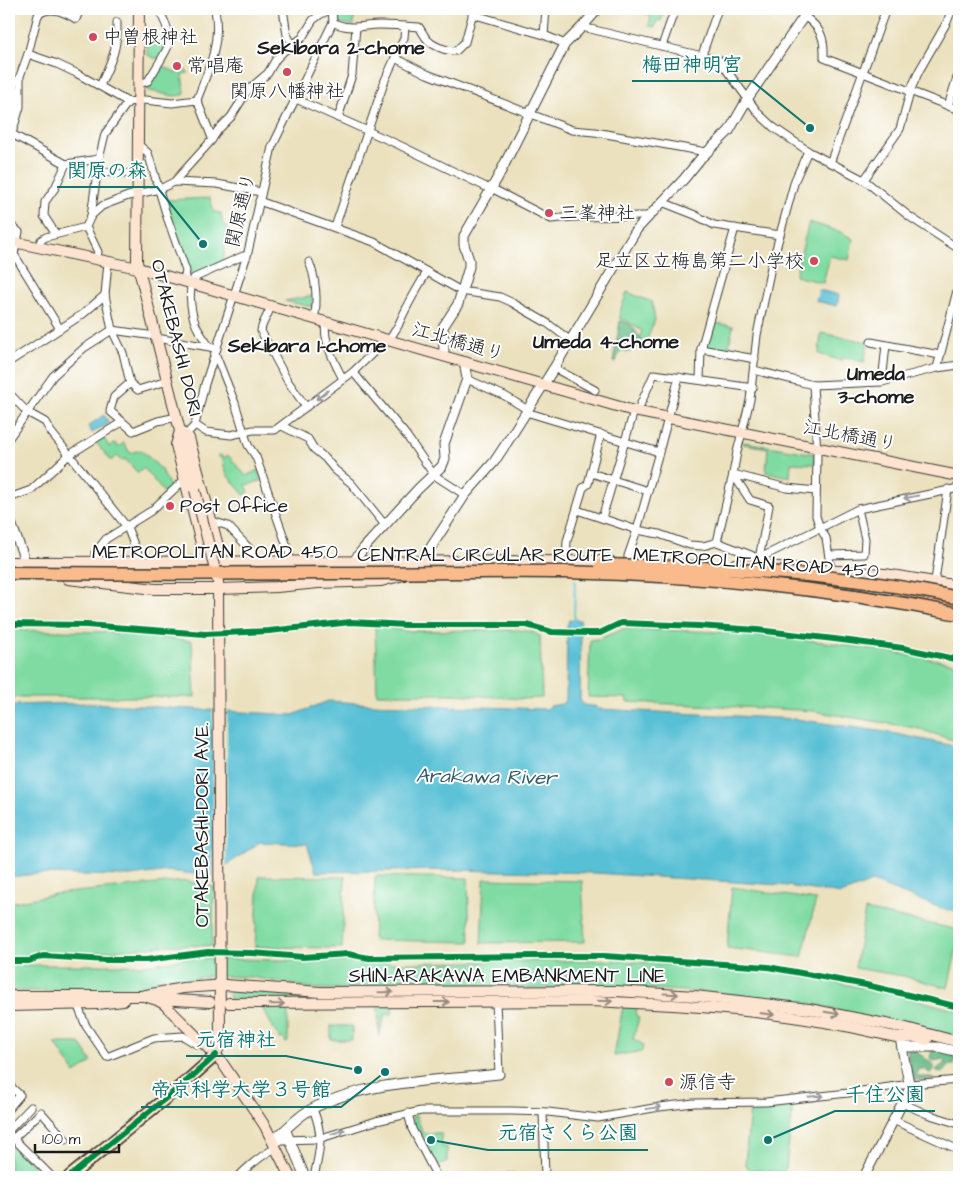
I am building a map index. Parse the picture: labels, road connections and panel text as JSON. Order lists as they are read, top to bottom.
{
  "streets": {
    "highway": ["CENTRAL CIRCULAR ROUTE"],
    "main road": [
      "OTAKEBASHI DORI",
      "江北橋通り",
      "METROPOLITAN ROAD 450",
      "OTAKEBASHI-DORI AVE.",
      "SHIN-ARAKAWA EMBANKMENT LINE"
    ],
    "street": ["関原通り"]
  },
  "crossings": [
    ["関原通り", "江北橋通り"],
    ["OTAKEBASHI DORI", "江北橋通り"],
    ["OTAKEBASHI DORI", "OTAKEBASHI-DORI AVE."],
    ["METROPOLITAN ROAD 450", "CENTRAL CIRCULAR ROUTE"],
    ["OTAKEBASHI-DORI AVE.", "SHIN-ARAKAWA EMBANKMENT LINE"]
  ],
  "one_way": ["SHIN-ARAKAWA EMBANKMENT LINE"],
  "districts": [
    "Sekibara 2-chome",
    "Umeda 4-chome",
    "Sekibara 1-chome",
    "Umeda 3-chome"
  ],
  "water": ["Arakawa River"],
  "places": [
    "中曽根神社",
    "常唱庵",
    "関原八幡神社",
    "梅田神明宮",
    "三峯神社",
    "関原の森",
    "足立区立梅島第二小学校",
    "Post Office",
    "元宿神社",
    "帝京科学大学３号館",
    "源信寺",
    "元宿さくら公園",
    "千住公園"
  ],
  "scale_bar": "100 m"
}
